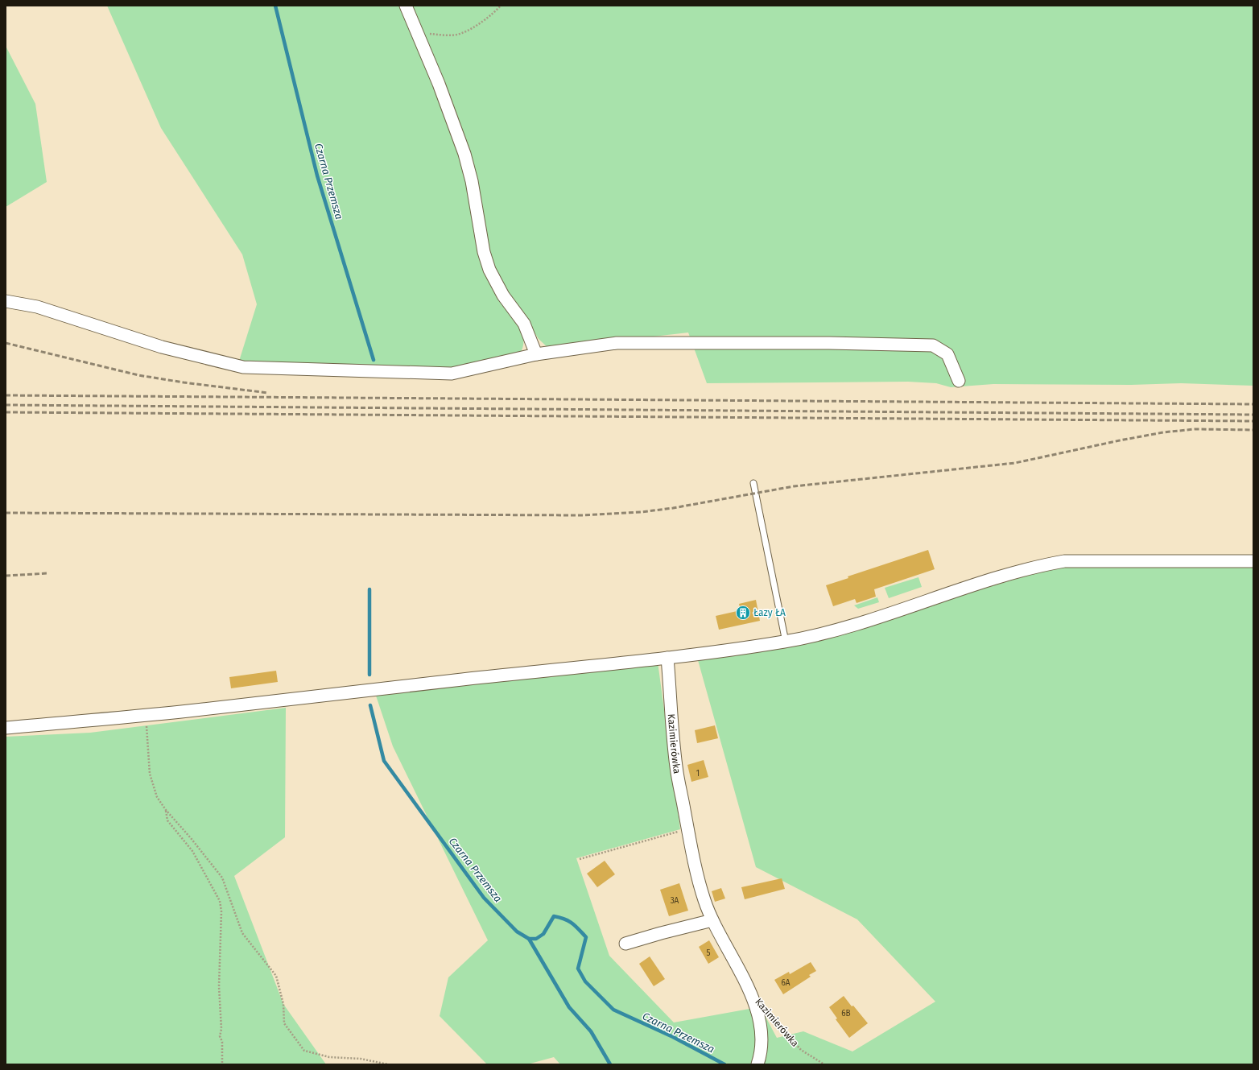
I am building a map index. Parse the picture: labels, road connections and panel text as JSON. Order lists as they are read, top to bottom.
{
  "streets": {
    "street": ["Kazimierówka"]
  },
  "water": ["Czarna Przemsza"],
  "places": {
    "building": ["Łazy ŁA"]
  },
  "house_numbers": [
    "1",
    "3A",
    "5",
    "6A",
    "6B"
  ]
}
